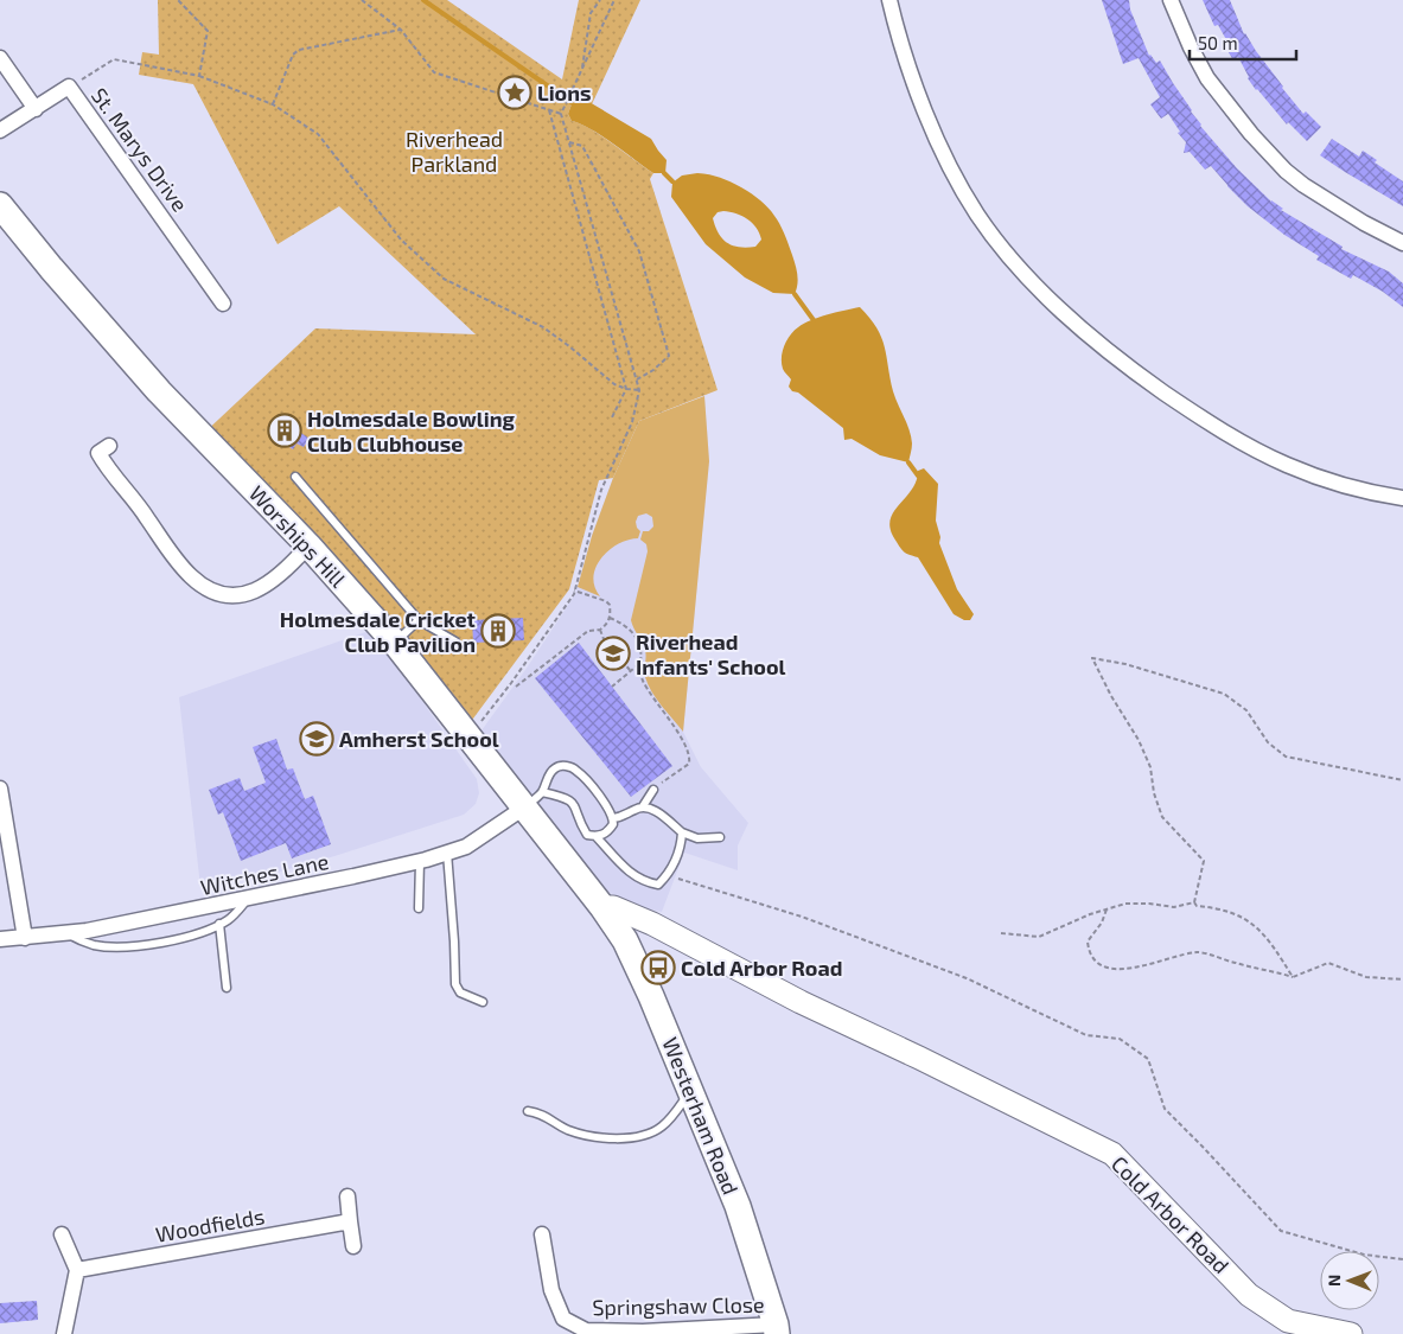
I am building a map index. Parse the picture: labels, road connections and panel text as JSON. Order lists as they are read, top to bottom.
{
  "streets": {
    "highway": ["Worships Hill", "Westerham Road"],
    "main road": ["Cold Arbor Road"],
    "street": [
      "St. Marys Drive",
      "Witches Lane",
      "Woodfields",
      "Springshaw Close"
    ]
  },
  "crossings": [
    ["Worships Hill", "Witches Lane"],
    ["Worships Hill", "Westerham Road"],
    ["Worships Hill", "Cold Arbor Road"],
    ["Westerham Road", "Cold Arbor Road"],
    ["Westerham Road", "Springshaw Close"]
  ],
  "parks": ["Riverhead Parkland"],
  "places": {
    "place": ["Lions"],
    "building": ["Holmesdale Bowling Club Clubhouse", "Holmesdale Cricket Club Pavilion"],
    "school or university": ["Riverhead Infants' School", "Amherst School"],
    "bus stop": ["Cold Arbor Road"]
  },
  "scale_bar": "50 m",
  "north": "left"
}
